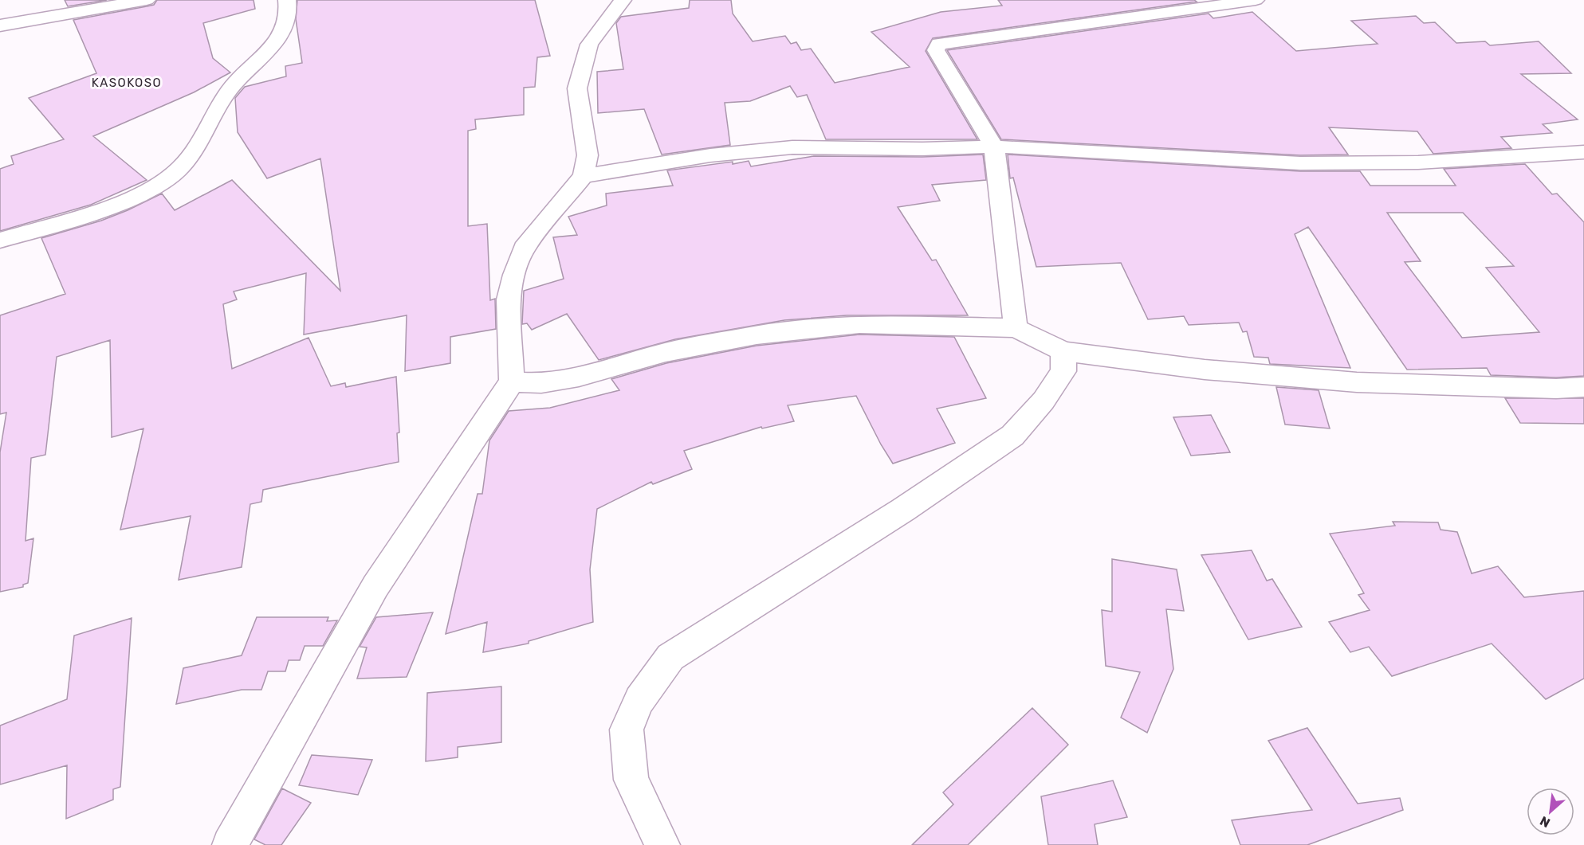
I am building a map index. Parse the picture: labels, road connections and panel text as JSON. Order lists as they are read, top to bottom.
{
  "districts": ["KASOKOSO"],
  "north": "bottom left"
}
